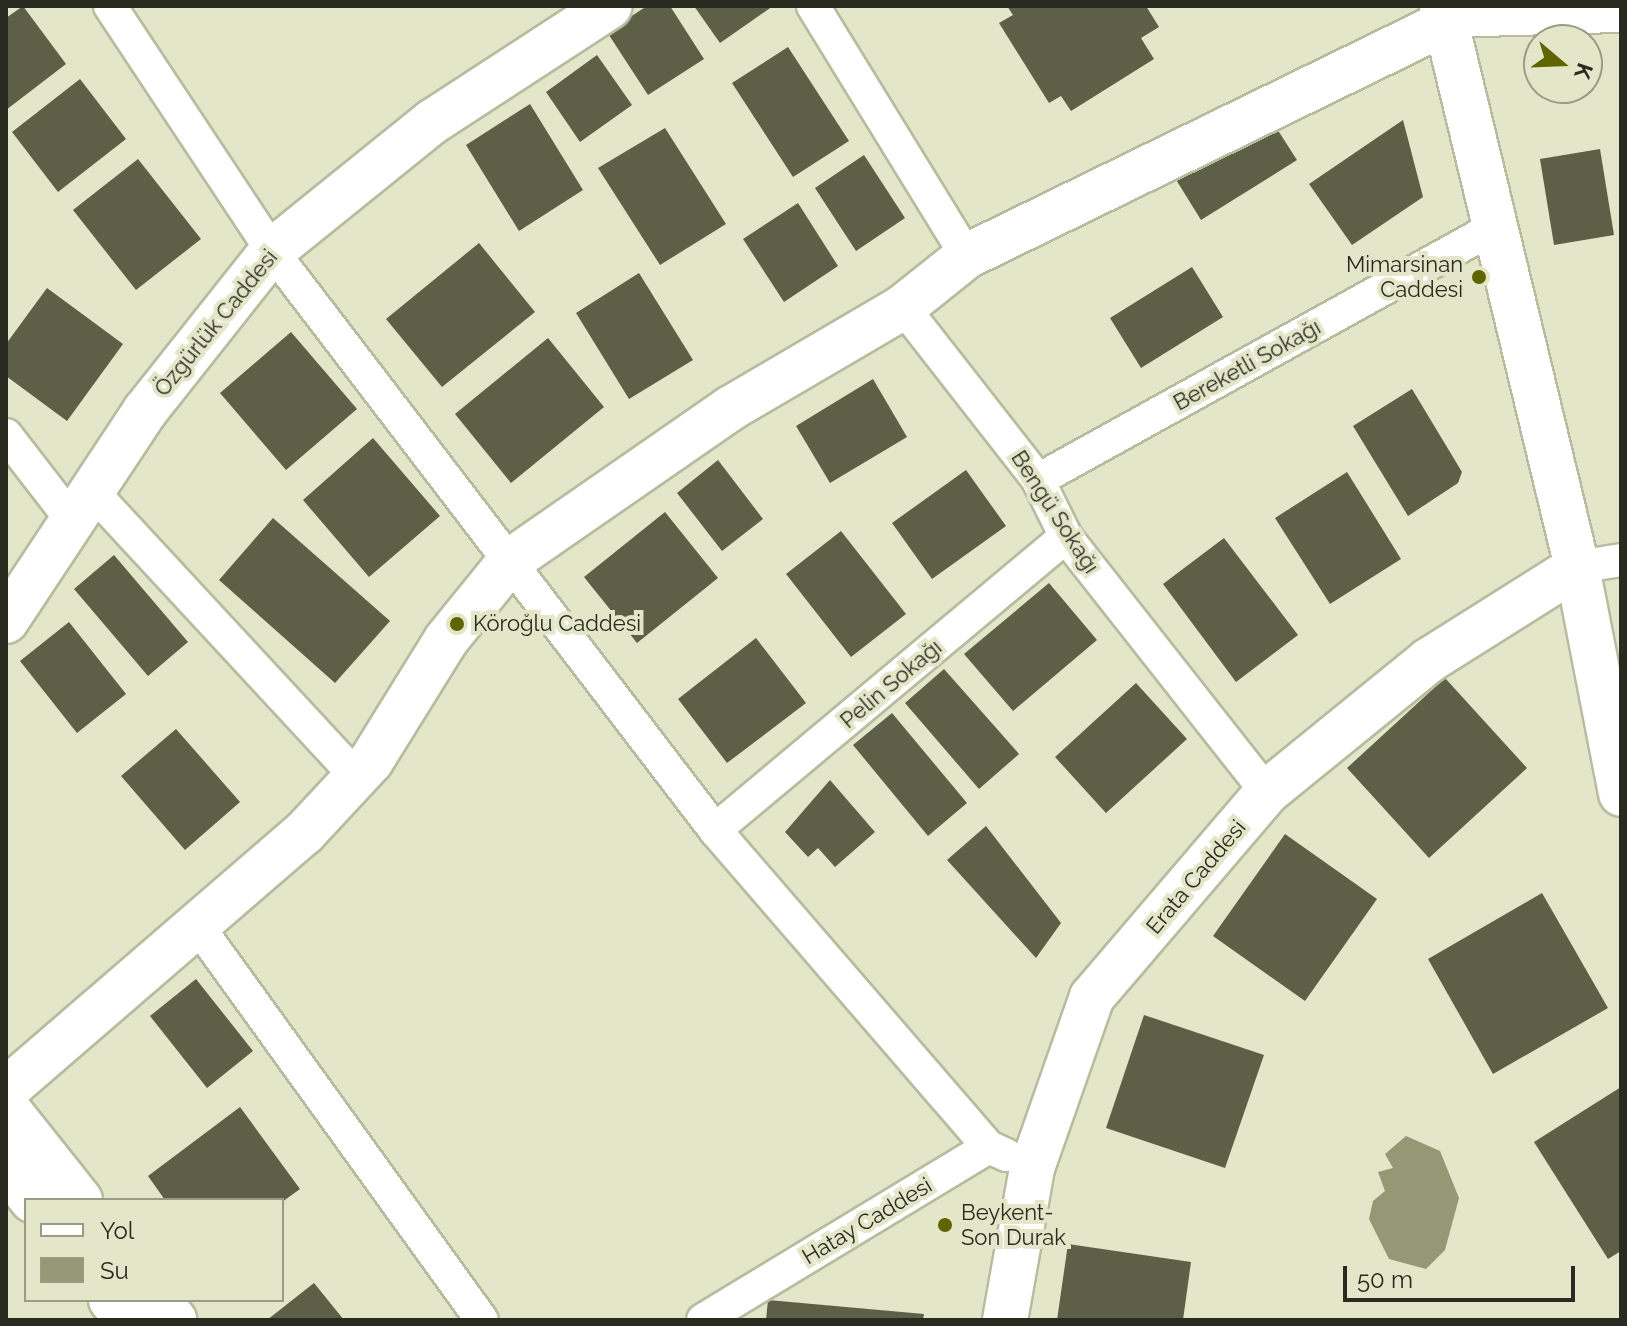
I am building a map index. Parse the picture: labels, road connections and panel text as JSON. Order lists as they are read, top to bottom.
{
  "streets": {
    "street": [
      "Özgürlük Caddesi",
      "Bereketli Sokağı",
      "Bengü Sokağı",
      "Pelin Sokağı",
      "Erata Caddesi",
      "Hatay Caddesi"
    ]
  },
  "crossings": [
    ["Bereketli Sokağı", "Bengü Sokağı"],
    ["Bengü Sokağı", "Pelin Sokağı"],
    ["Bengü Sokağı", "Erata Caddesi"]
  ],
  "places": ["Mimarsinan Caddesi", "Köroğlu Caddesi", "Beykent- Son Durak"],
  "legend": ["Yol", "Su"],
  "scale_bar": "50 m",
  "north": "right"
}
